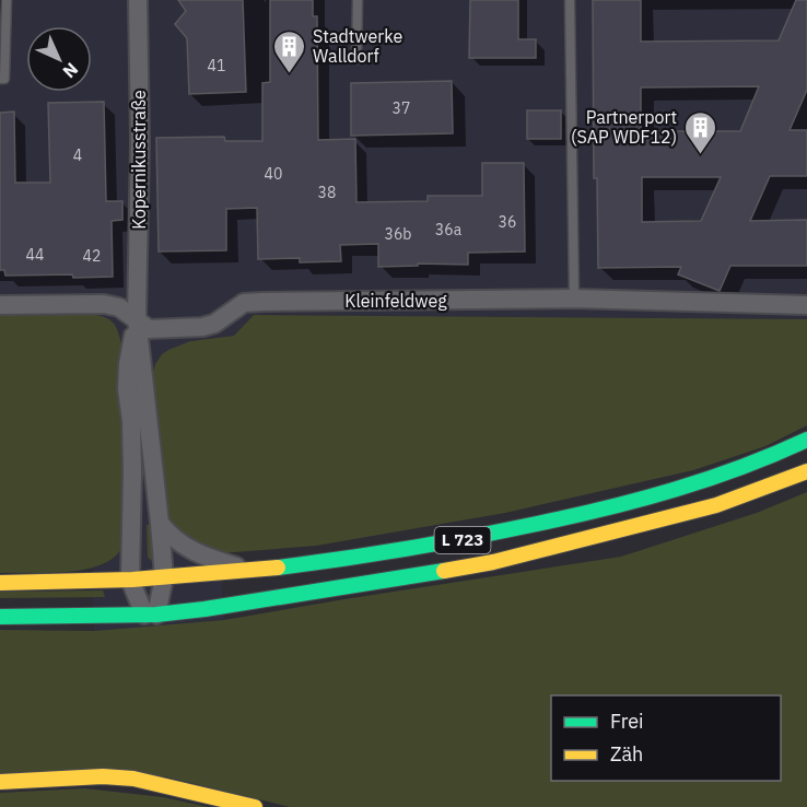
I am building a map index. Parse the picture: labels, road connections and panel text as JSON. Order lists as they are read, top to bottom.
{
  "streets": {
    "main road": ["L 723"],
    "street": ["Kopernikusstraße", "Kleinfeldweg"]
  },
  "crossings": [
    ["Kopernikusstraße", "Kleinfeldweg"],
    ["Kopernikusstraße", "L 723"]
  ],
  "places": {
    "building": ["Stadtwerke Walldorf", "Partnerport (SAP WDF12)"]
  },
  "house_numbers": [
    "41",
    "37",
    "4",
    "40",
    "38",
    "36",
    "36a",
    "36b",
    "44",
    "42"
  ],
  "legend": ["Frei", "Zäh"],
  "north": "bottom right"
}
